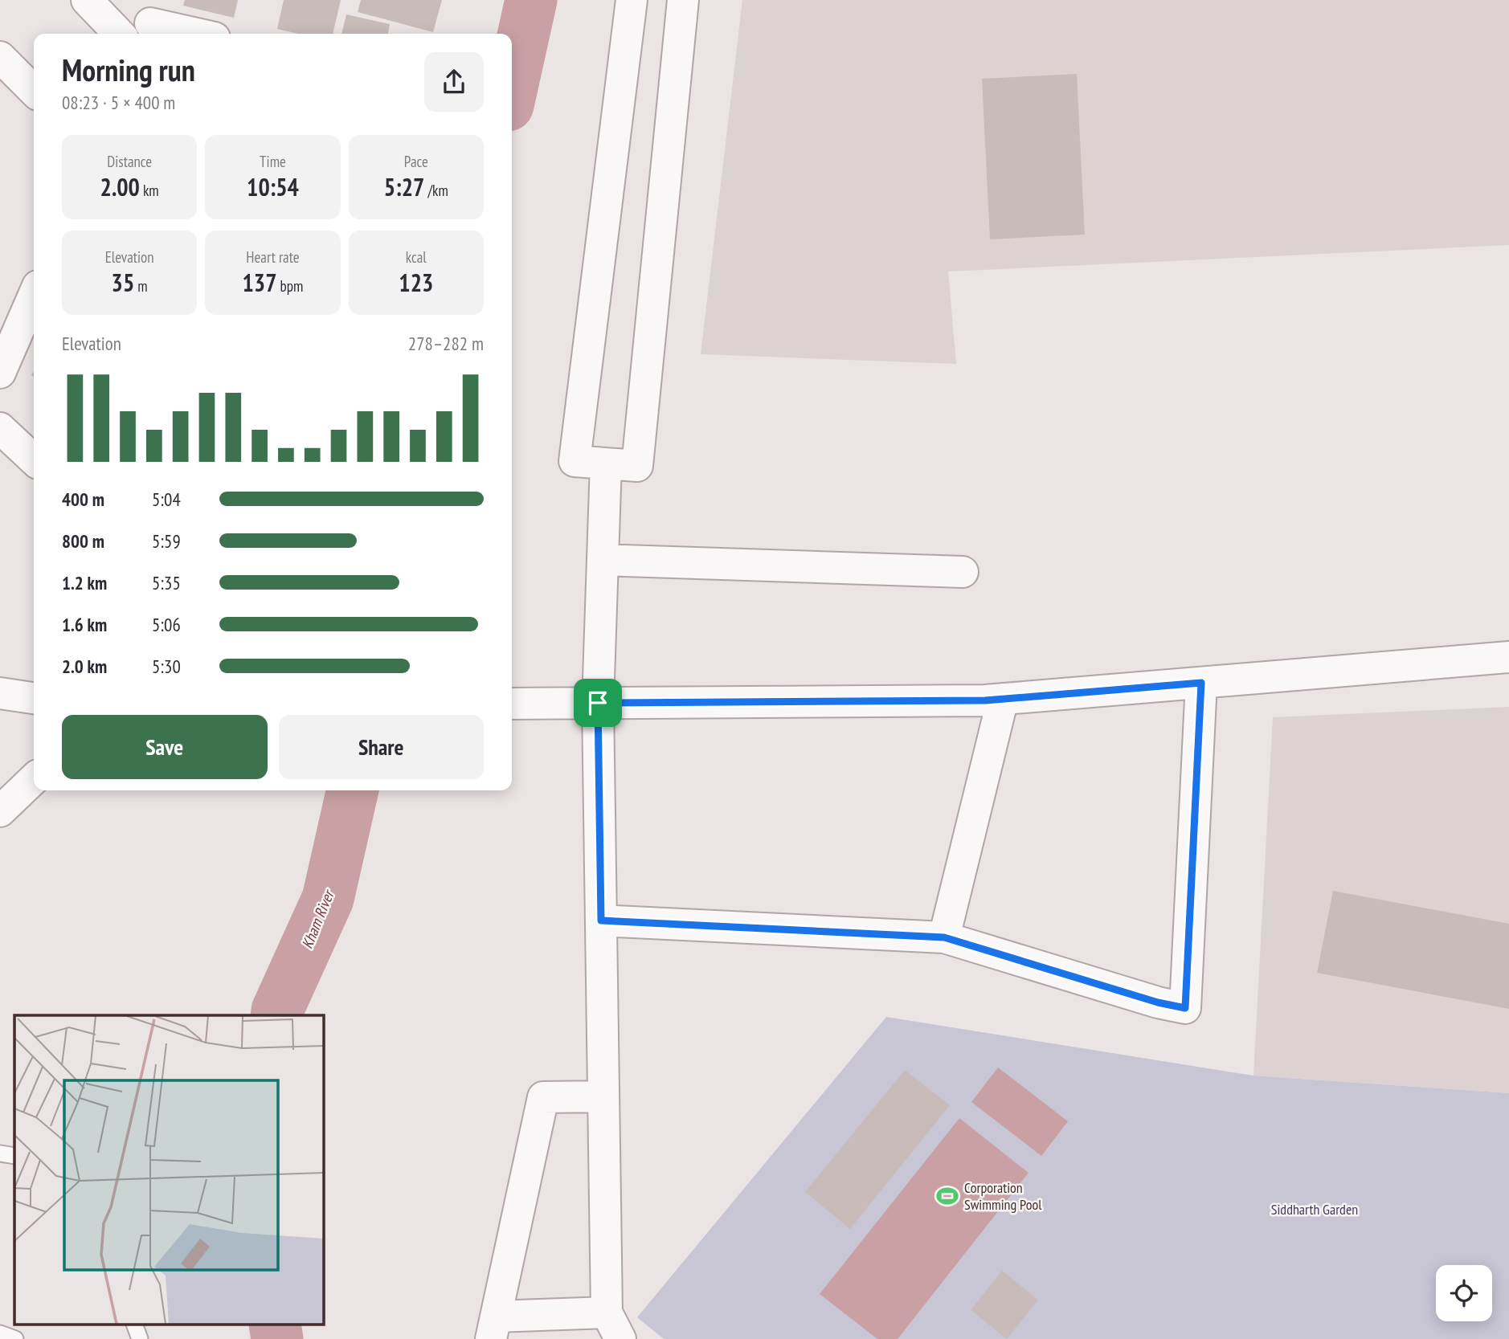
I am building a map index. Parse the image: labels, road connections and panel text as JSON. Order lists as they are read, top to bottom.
{
  "water": ["Kham River"],
  "parks": ["Siddharth Garden"],
  "places": {
    "sports": ["Corporation Swimming Pool"]
  },
  "page": {
    "heading": ["Morning run", "08:23 · 5 × 400 m"],
    "stats": [
      ["Distance", "2.00 km"],
      ["Time", "10:54"],
      ["Pace", "5:27 /km"],
      ["Elevation", "35 m"],
      ["Heart rate", "137 bpm"],
      ["kcal", "123"]
    ],
    "chart": ["Elevation", "278–282 m"],
    "list": [
      {
        "name": "400 m",
        "note": "5:04"
      },
      {
        "name": "800 m",
        "note": "5:59"
      },
      {
        "name": "1.2 km",
        "note": "5:35"
      },
      {
        "name": "1.6 km",
        "note": "5:06"
      },
      {
        "name": "2.0 km",
        "note": "5:30"
      }
    ],
    "buttons": ["Save", "Share"]
  }
}
